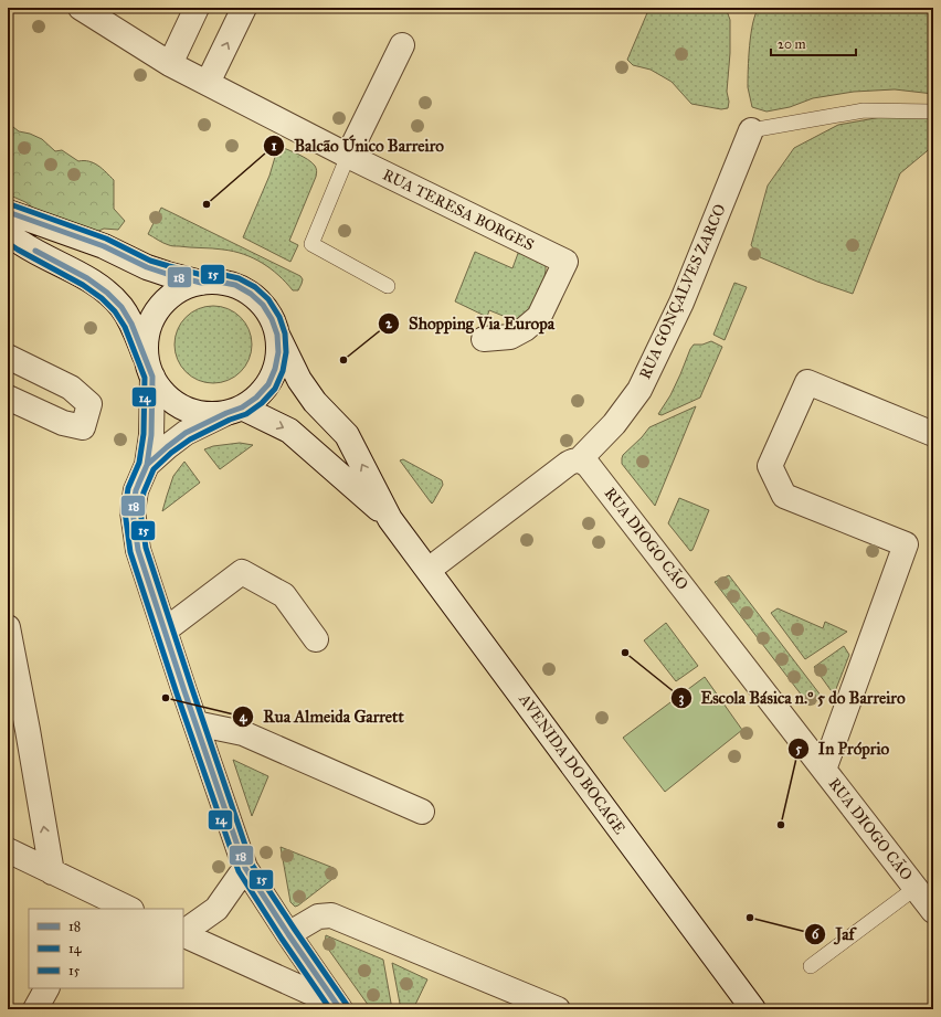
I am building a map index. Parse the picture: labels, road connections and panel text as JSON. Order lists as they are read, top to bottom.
{
  "streets": {
    "street": [
      "RUA TERESA BORGES",
      "RUA GONÇALVES ZARCO",
      "RUA DIOGO CÃO",
      "AVENIDA DO BOCAGE"
    ]
  },
  "crossings": [
    ["RUA GONÇALVES ZARCO", "RUA DIOGO CÃO"]
  ],
  "places": [
    "Balcão Único Barreiro",
    "Shopping Via Europa",
    "Escola Básica n.º 5 do Barreiro",
    "Rua Almeida Garrett",
    "In Próprio",
    "Jaf"
  ],
  "lines": ["transit line 15", "transit line 18", "transit line 14"],
  "legend": ["18", "14", "15"],
  "scale_bar": "20 m"
}
